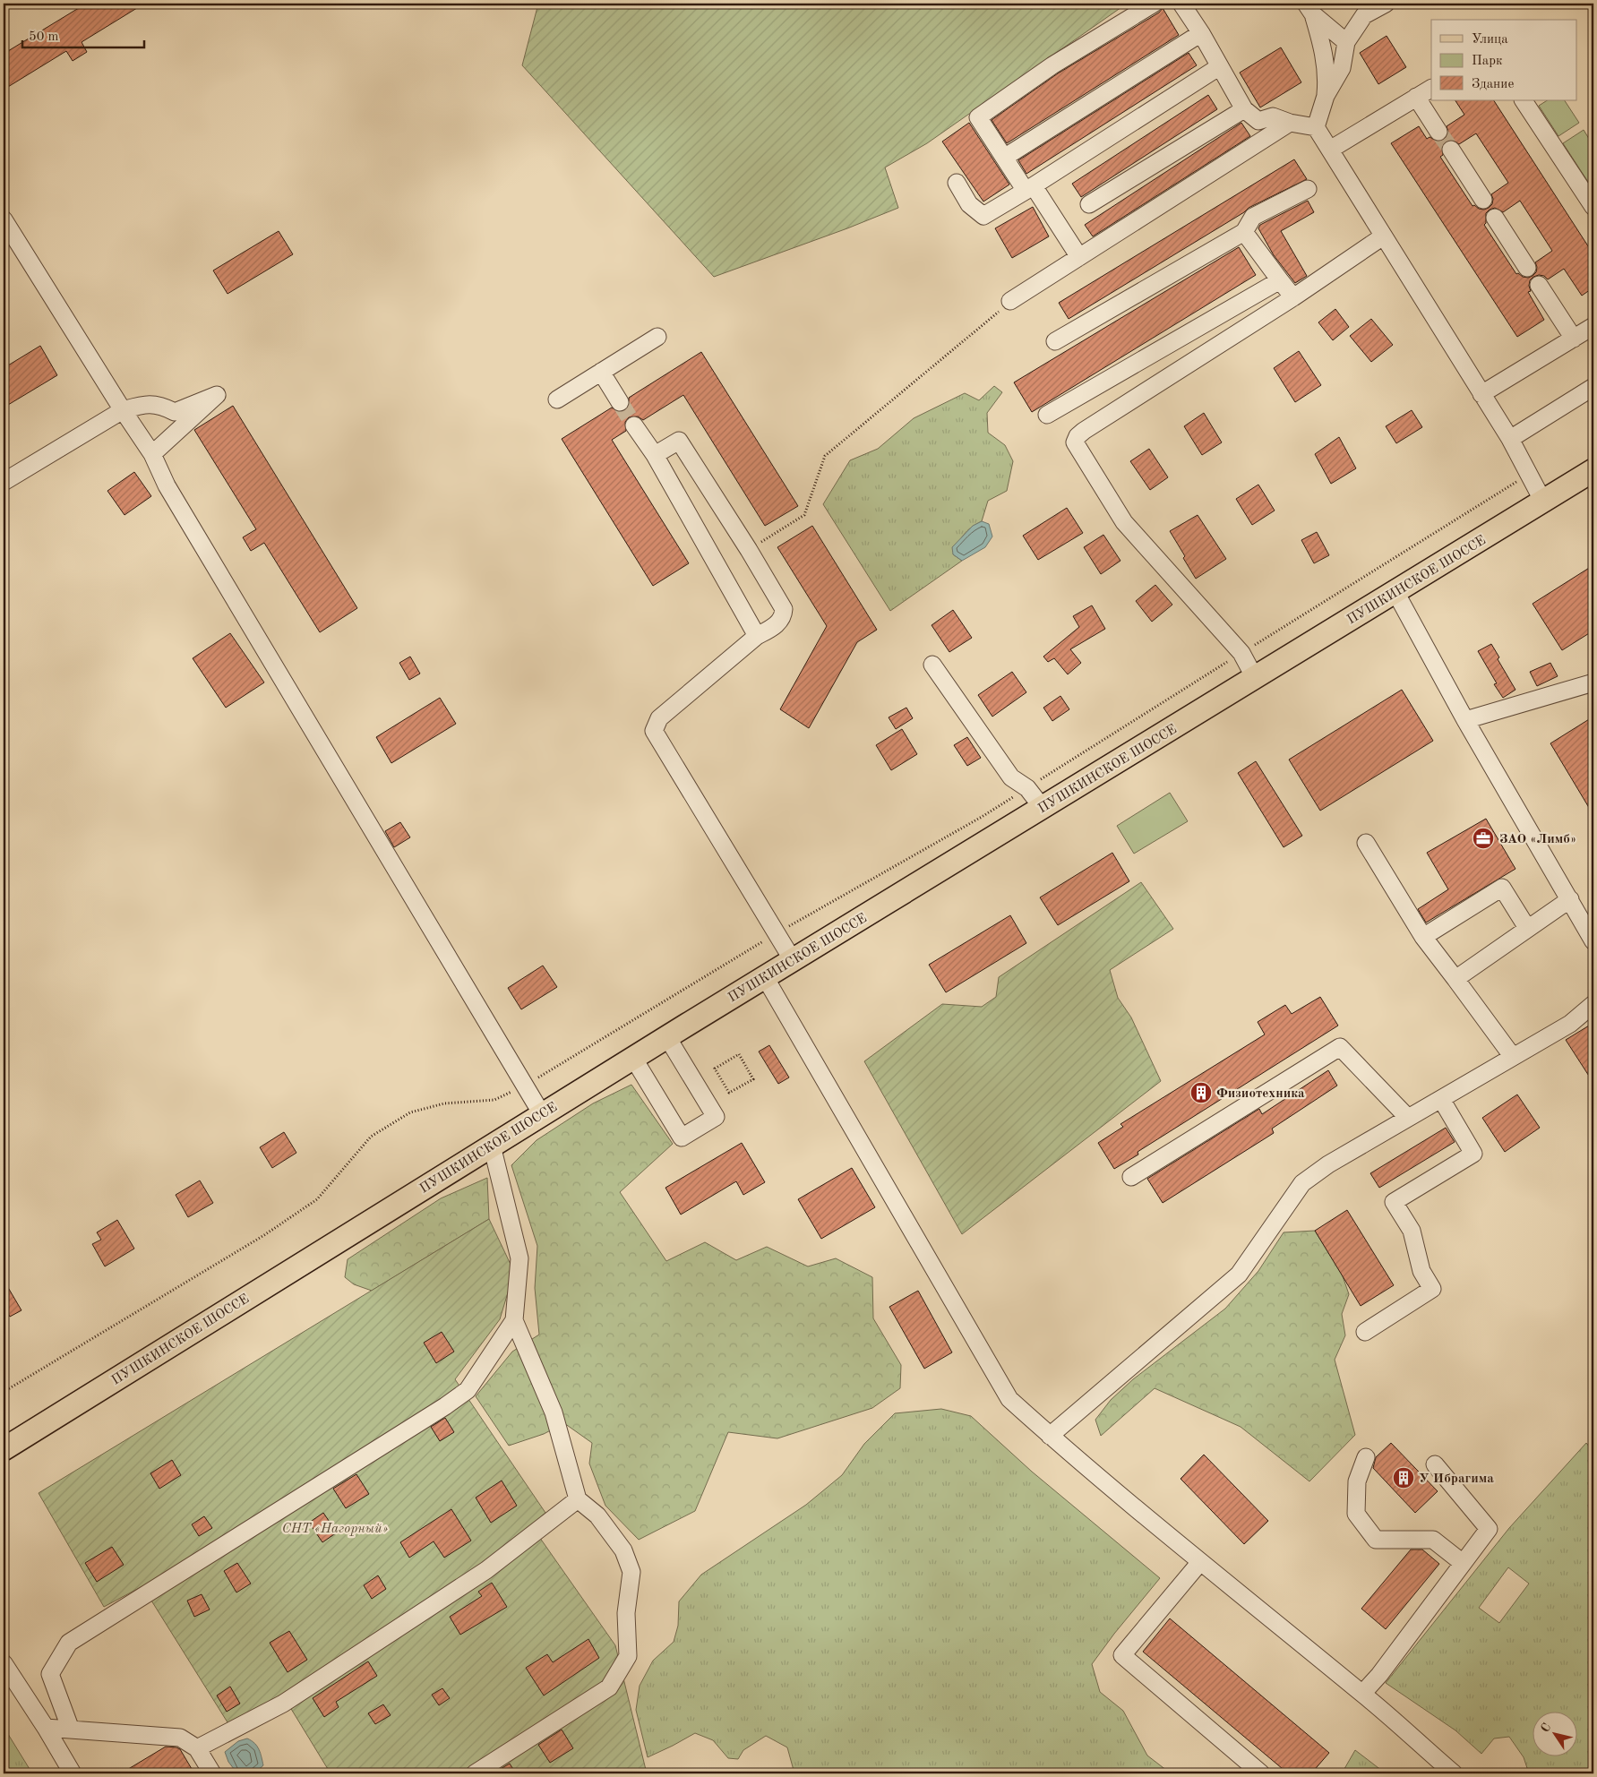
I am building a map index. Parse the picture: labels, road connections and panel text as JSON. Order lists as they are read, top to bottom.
{
  "streets": {
    "main road": ["ПУШКИНСКОЕ ШОССЕ"]
  },
  "parks": ["СНТ «Нагорный»"],
  "places": {
    "office": ["ЗАО «Лимб»"],
    "building": ["Физиотехника", "У Ибрагима"]
  },
  "legend": ["Улица", "Парк", "Здание"],
  "scale_bar": "50 m",
  "north": "top left"
}
